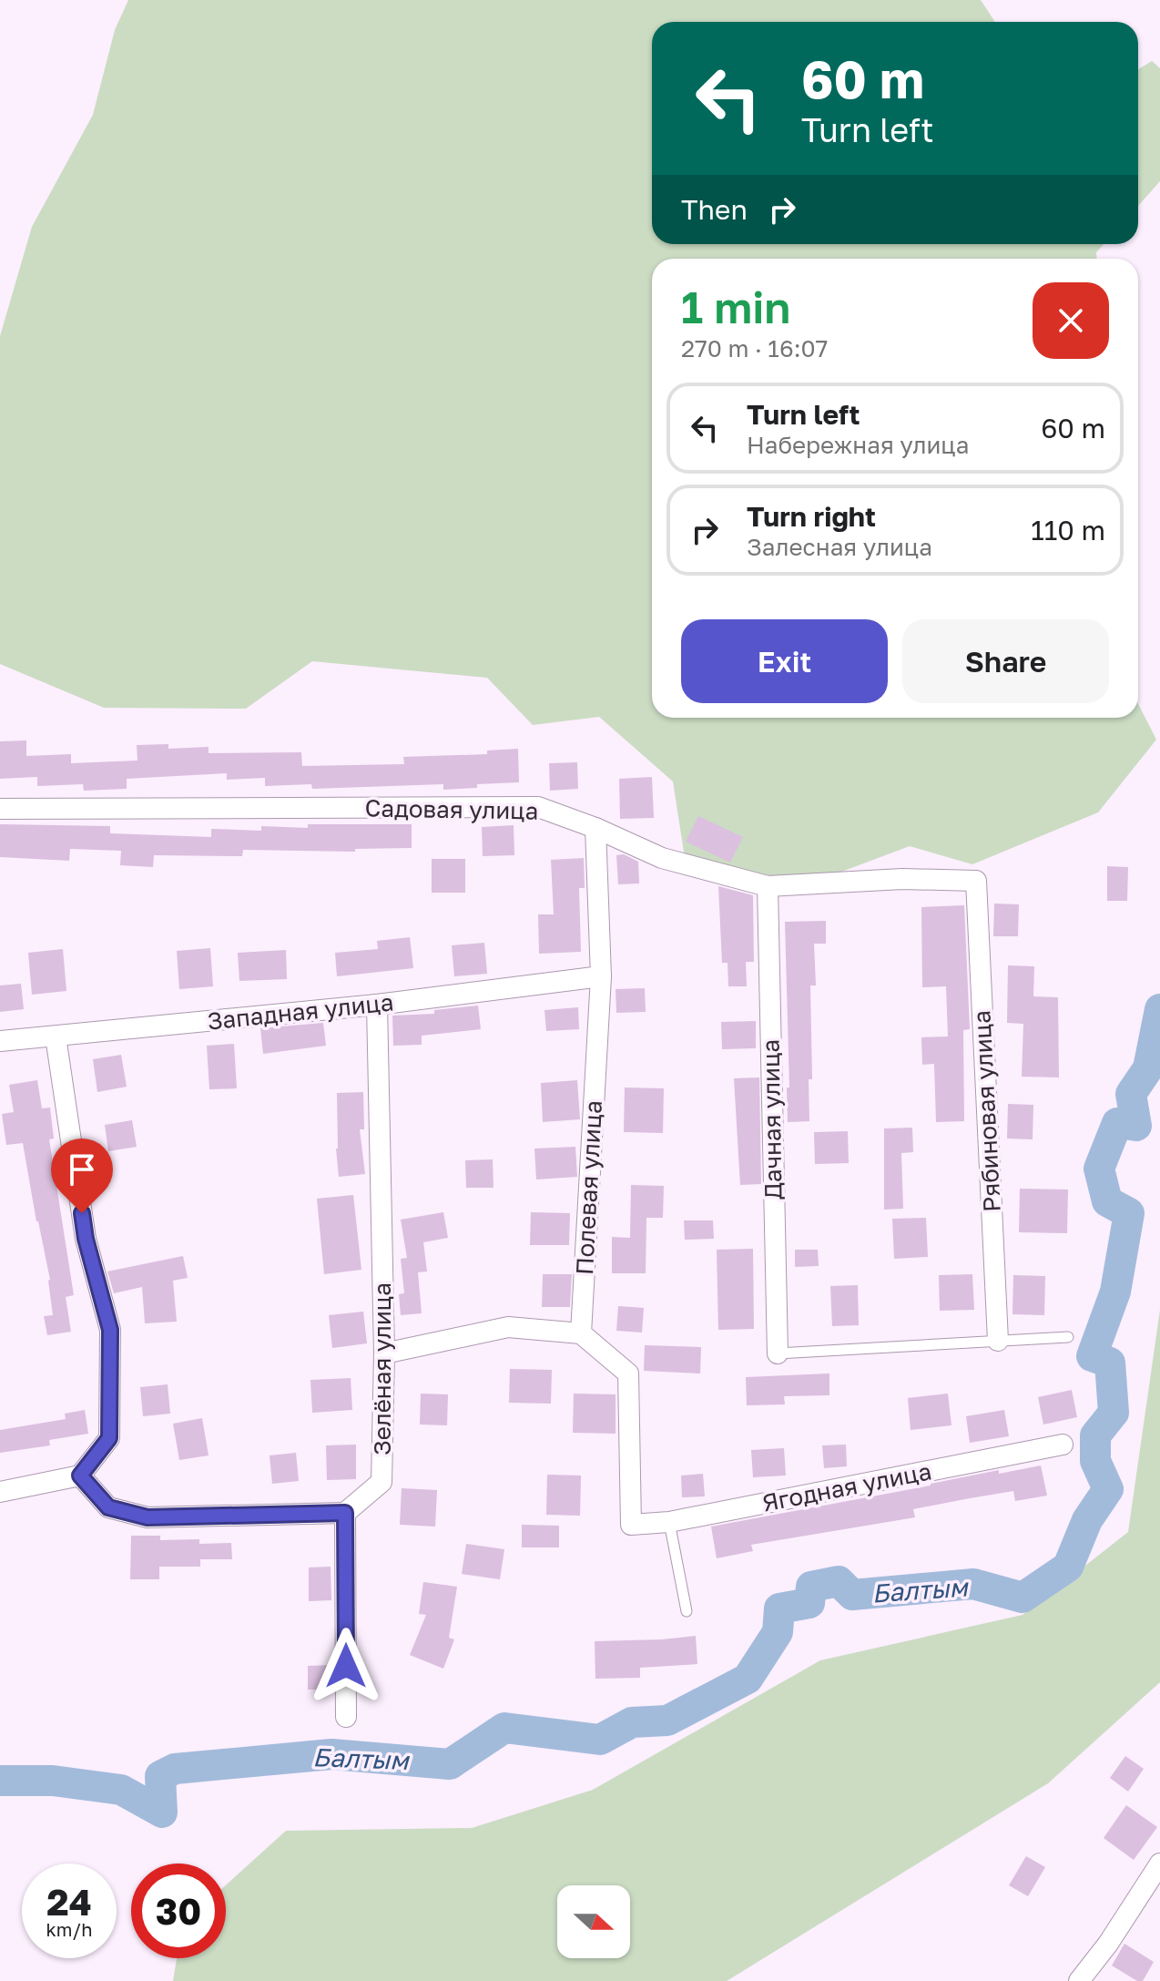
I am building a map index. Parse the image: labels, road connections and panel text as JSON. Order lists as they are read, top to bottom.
{
  "streets": {
    "street": [
      "Садовая улица",
      "Западная улица",
      "Рябиновая улица",
      "Дачная улица",
      "Полевая улица",
      "Зелёная улица",
      "Ягодная улица"
    ]
  },
  "crossings": [
    ["Садовая улица", "Рябиновая улица"],
    ["Садовая улица", "Дачная улица"],
    ["Садовая улица", "Полевая улица"],
    ["Западная улица", "Полевая улица"],
    ["Западная улица", "Зелёная улица"],
    ["Полевая улица", "Ягодная улица"]
  ],
  "water": ["Балтым"],
  "north": "right",
  "page": {
    "turn": ["60 m", "Turn left"],
    "then": "Then",
    "heading": ["1 min", "270 m · 16:07"],
    "list": [
      {
        "name": "Turn left",
        "note": "Набережная улица",
        "value": "60 m"
      },
      {
        "name": "Turn right",
        "note": "Залесная улица",
        "value": "110 m"
      }
    ],
    "buttons": ["Exit", "Share"],
    "speed": "24 km/h",
    "limit": "30"
  }
}
